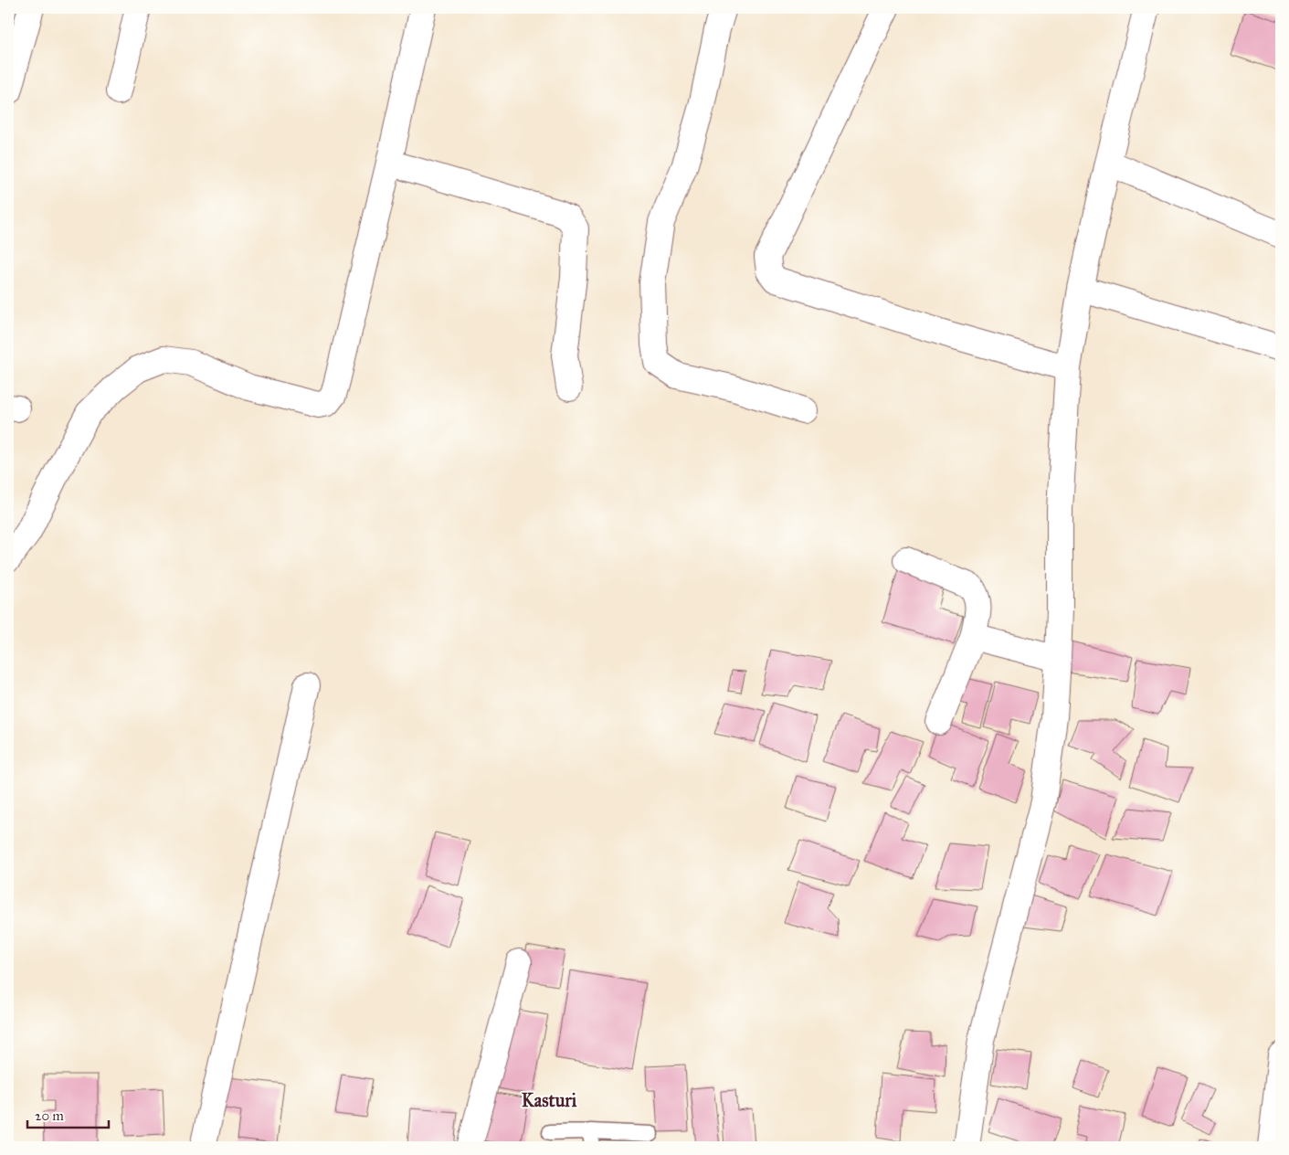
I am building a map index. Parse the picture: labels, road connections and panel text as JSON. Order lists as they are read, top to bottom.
{
  "districts": ["Kasturi"],
  "scale_bar": "20 m"
}
